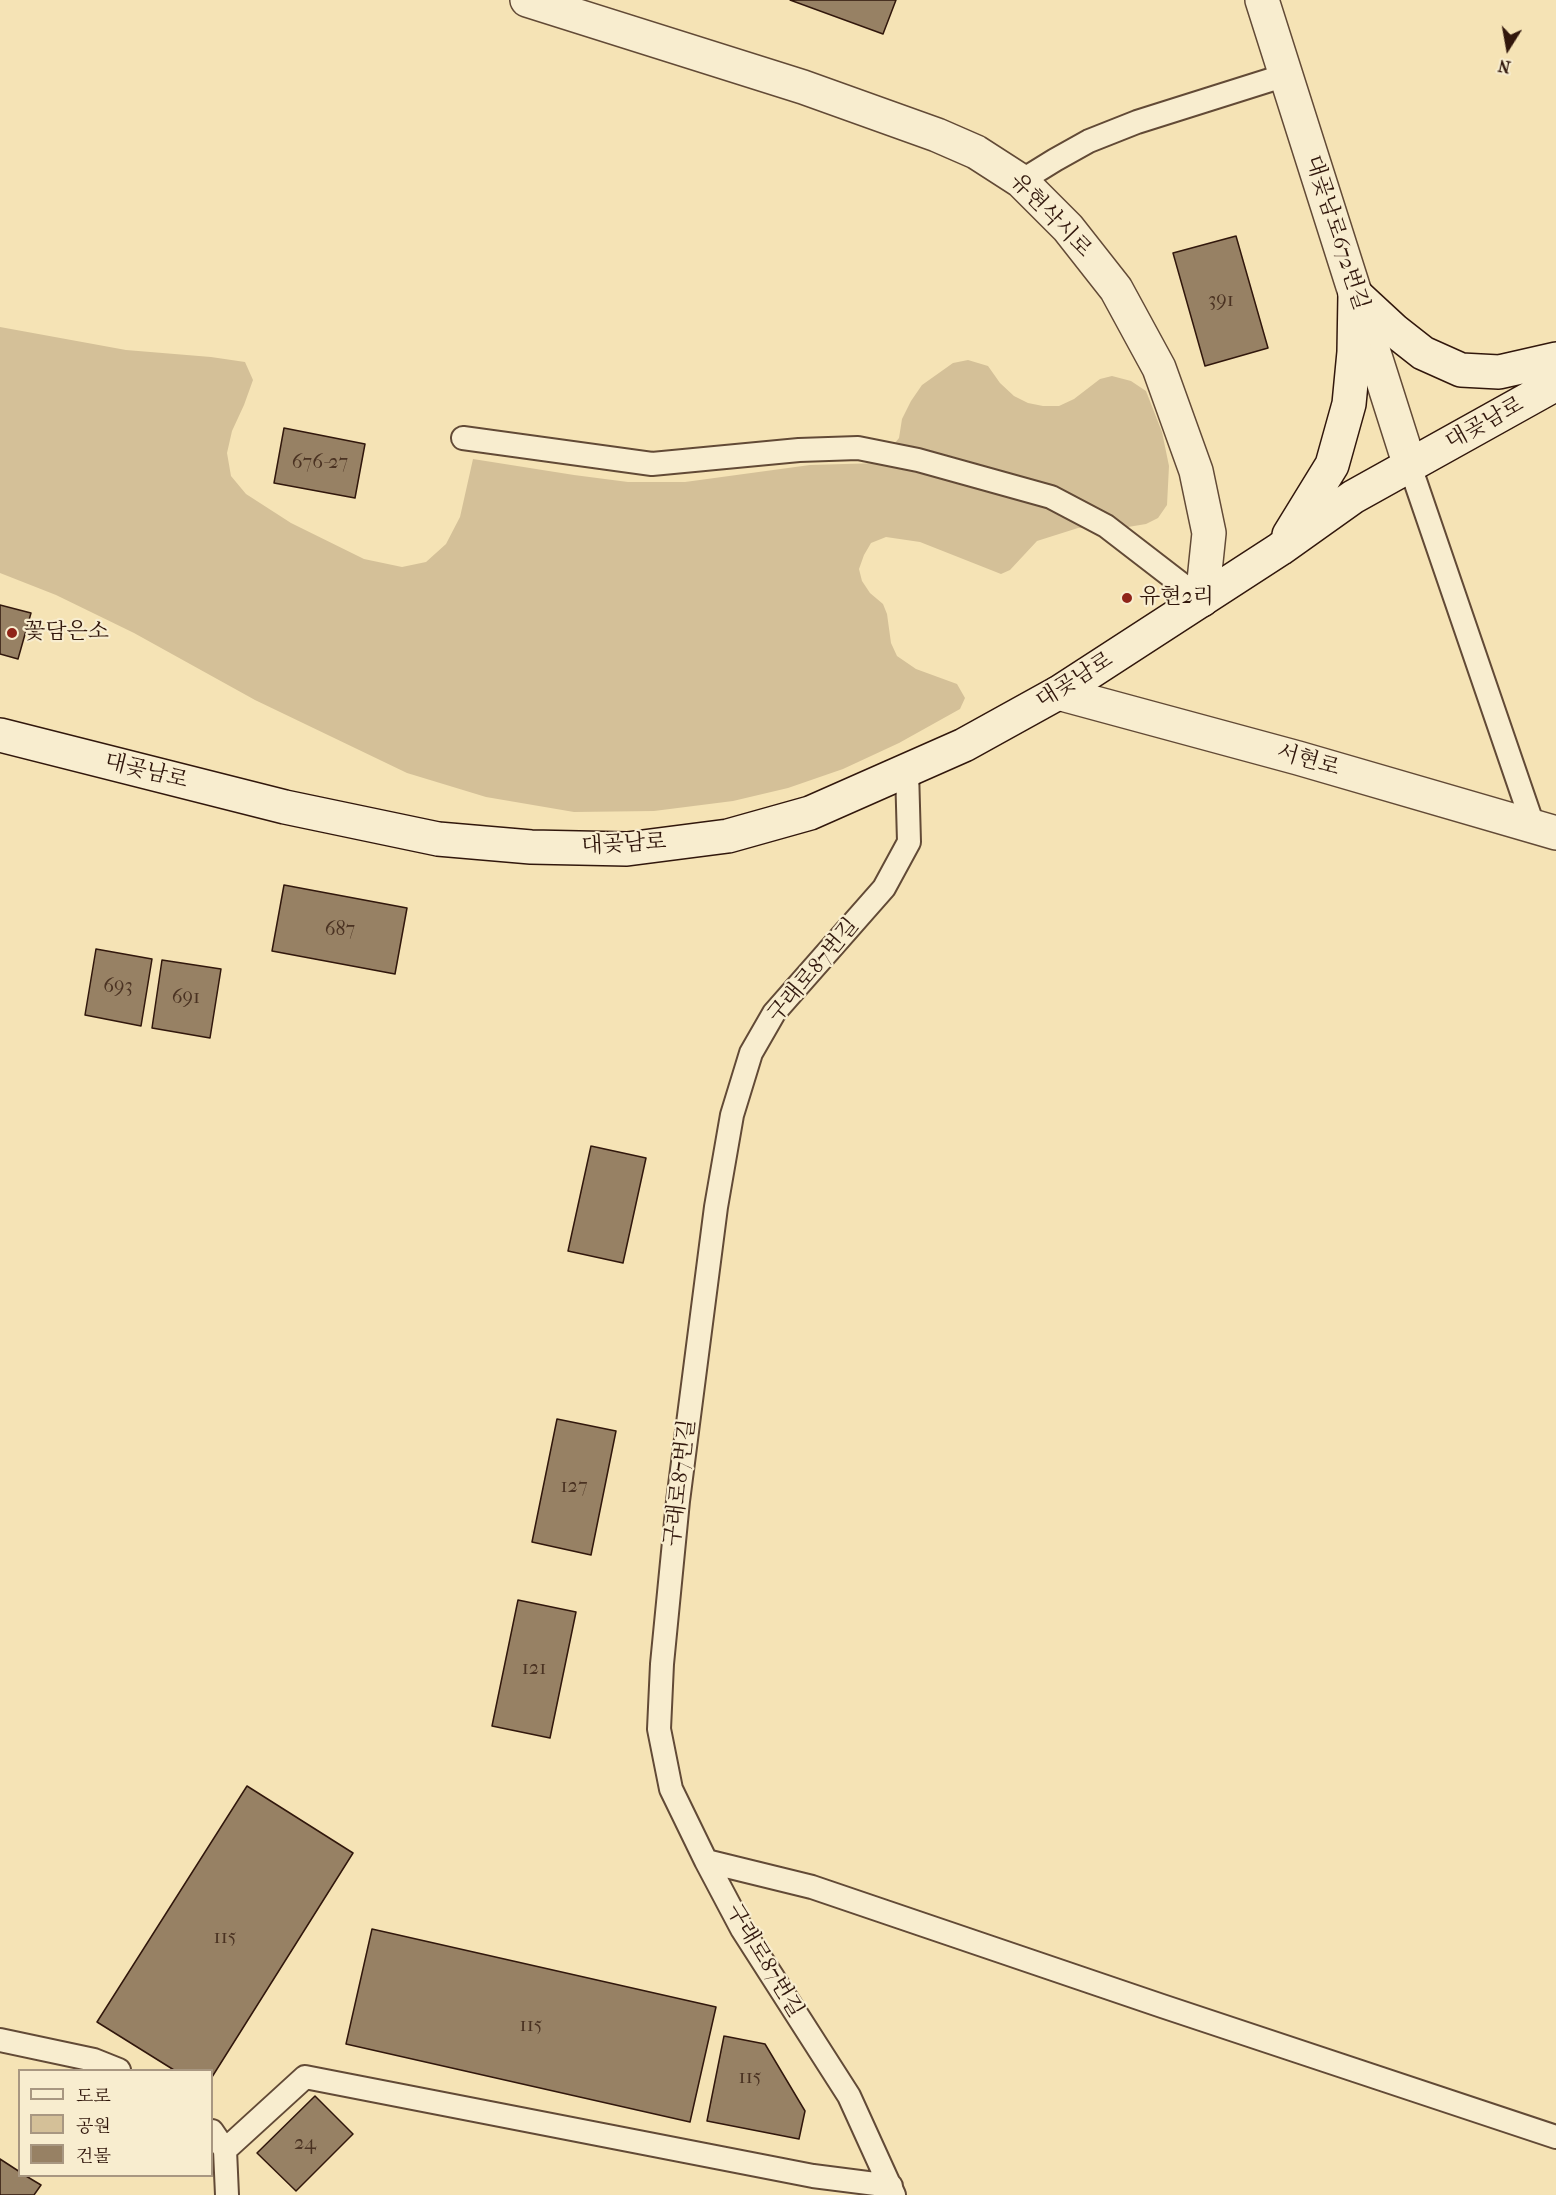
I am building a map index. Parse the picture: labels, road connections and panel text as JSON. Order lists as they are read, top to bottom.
{
  "streets": {
    "street": [
      "유현삭시로",
      "대곶남로672번길",
      "대곶남로",
      "서현로"
    ],
    "lane": ["구래로87번길"]
  },
  "crossings": [
    ["유현삭시로", "대곶남로"],
    ["대곶남로672번길", "대곶남로"],
    ["대곶남로", "서현로"],
    ["대곶남로", "구래로87번길"]
  ],
  "places": ["유현2리", "꽃담은소"],
  "house_numbers": [
    "391",
    "676-27",
    "687",
    "693",
    "691",
    "127",
    "121",
    "115",
    "115",
    "115",
    "24"
  ],
  "legend": ["도로", "공원", "건물"],
  "north": "bottom"
}
